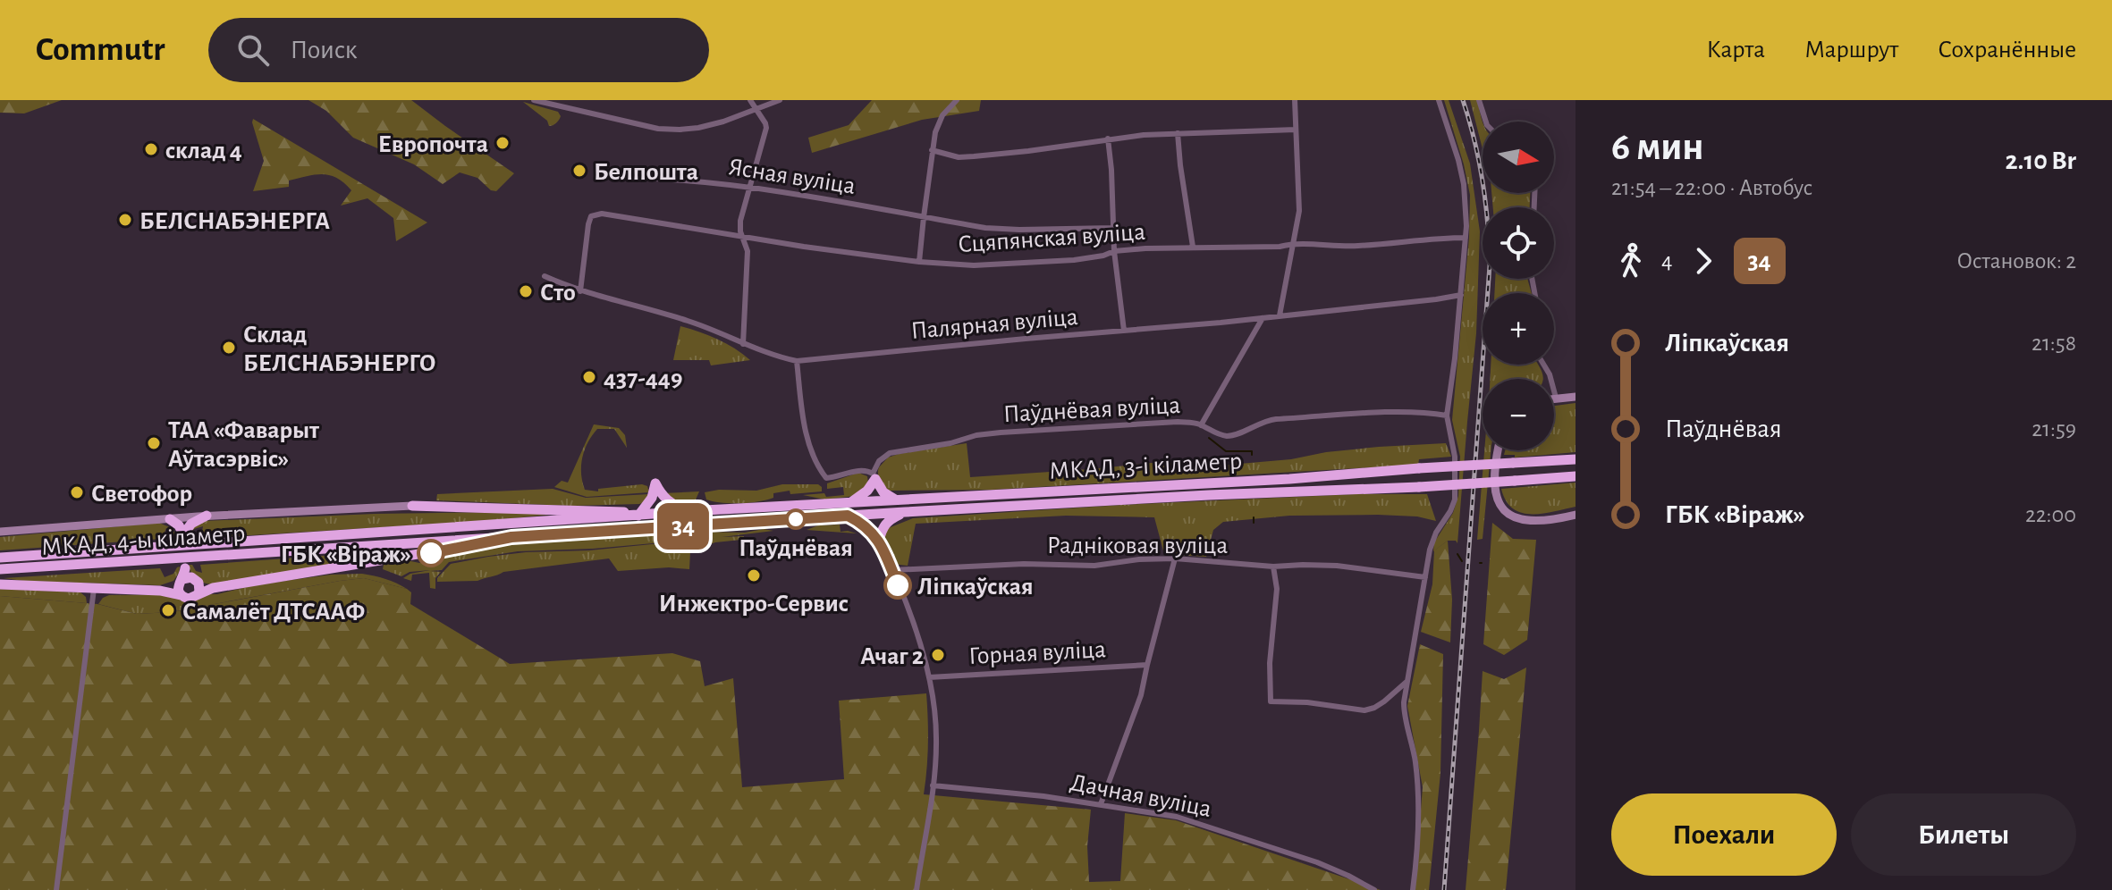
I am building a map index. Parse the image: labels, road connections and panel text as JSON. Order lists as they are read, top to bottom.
{
  "streets": {
    "highway": ["МКАД, 3-і кіламетр", "МКАД, 4-ы кіламетр"],
    "street": [
      "Ясная вуліца",
      "Сцяпянская вуліца",
      "Палярная вуліца",
      "Паўднёвая вуліца",
      "Радніковая вуліца",
      "Горная вуліца",
      "Дачная вуліца"
    ]
  },
  "crossings": [
    ["Сцяпянская вуліца", "Палярная вуліца"],
    ["МКАД, 3-і кіламетр", "МКАД, 4-ы кіламетр"]
  ],
  "places": [
    "Европочта",
    "склад 4",
    "Белпошта",
    "БЕЛСНАБЭНЕРГА",
    "Сто",
    "Склад БЕЛСНАБЭНЕРГО",
    "437-449",
    "ТАА «Фаварыт Аўтасэрвіс»",
    "Светофор",
    "Паўднёвая",
    "ГБК «Віраж»",
    "Инжектро-Сервис",
    "Ліпкаўская",
    "Самалёт ДТСААФ",
    "Ачаг 2"
  ],
  "lines": ["bus line 34"],
  "north": "right",
  "page": {
    "header": "Commutr",
    "search": "Поиск",
    "nav": ["Карта", "Маршрут", "Сохранённые"],
    "on_map": "34",
    "heading": ["6 мин", "21:54 – 22:00 · Автобус", "2.10 Br"],
    "map_buttons": ["+", "−"],
    "legs": ["4", "34", "Остановок: 2"],
    "list": [
      {
        "name": "Ліпкаўская",
        "value": "21:58"
      },
      {
        "name": "Паўднёвая",
        "value": "21:59"
      },
      {
        "name": "ГБК «Віраж»",
        "value": "22:00"
      }
    ],
    "buttons": ["Поехали", "Билеты"]
  }
}
